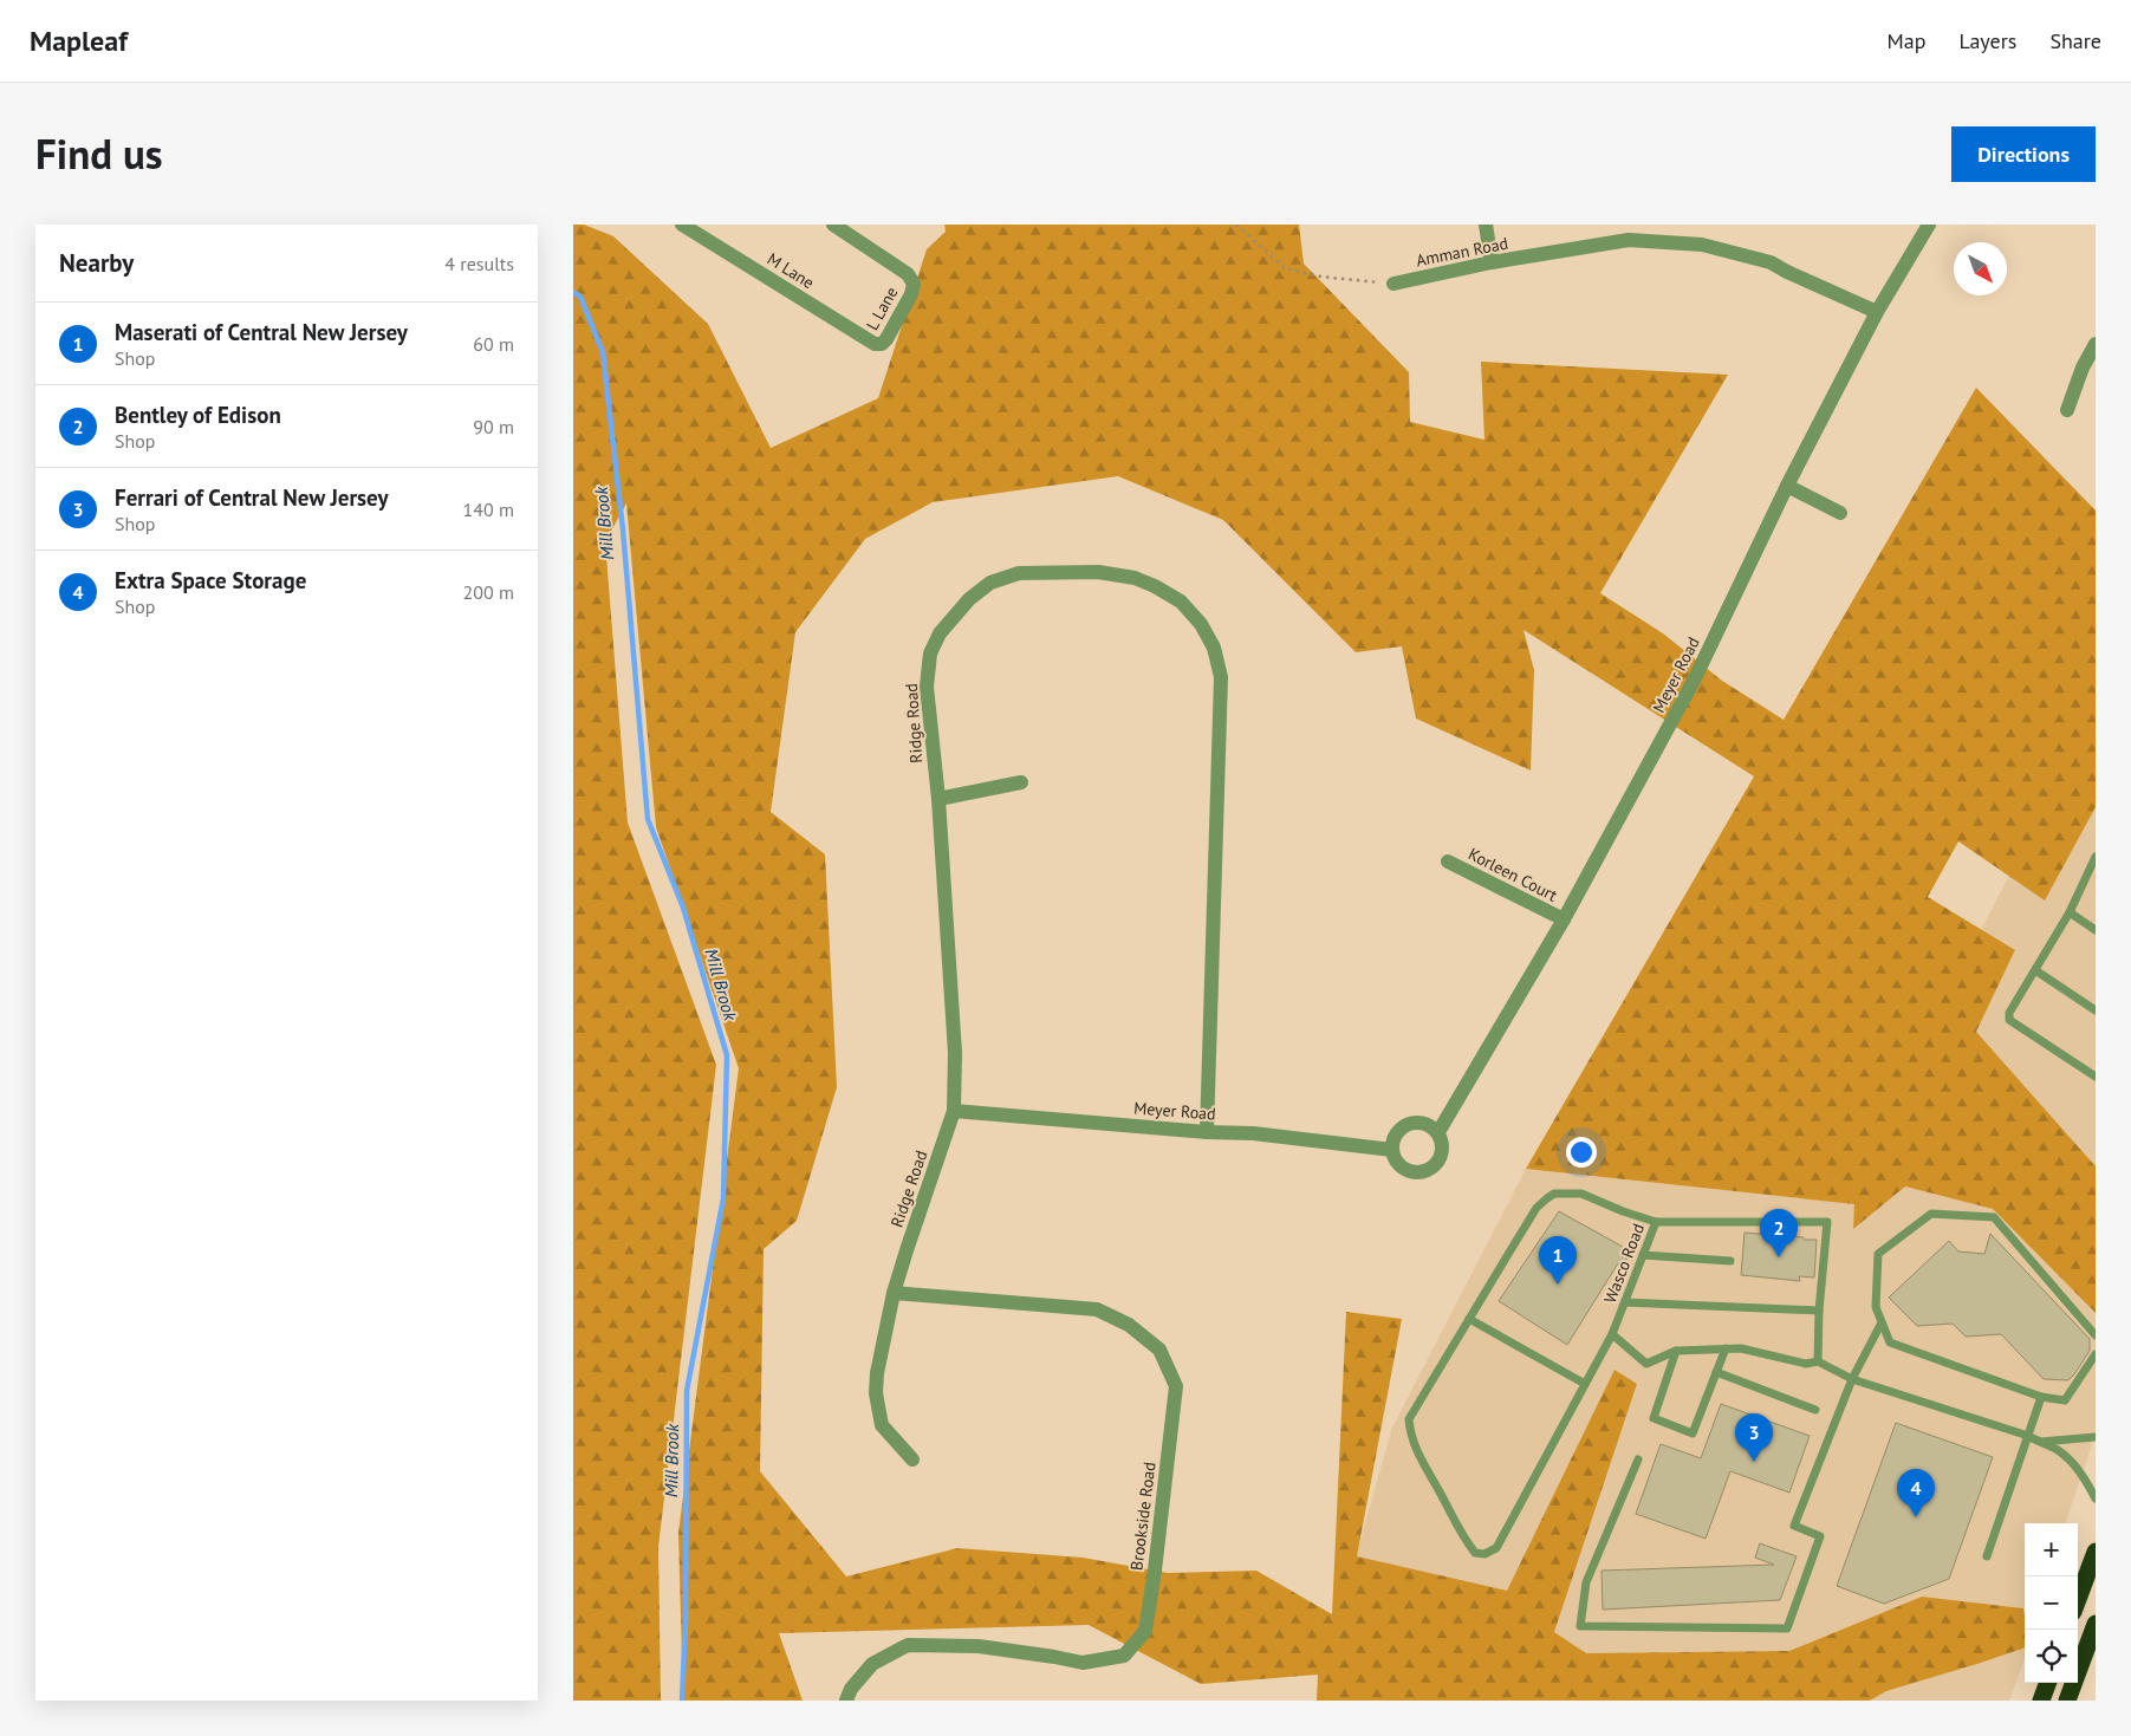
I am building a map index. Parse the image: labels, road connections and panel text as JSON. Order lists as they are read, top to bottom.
{
  "streets": {
    "street": [
      "Amman Road",
      "M Lane",
      "L Lane",
      "Meyer Road",
      "Ridge Road",
      "Korleen Court",
      "Brookside Road"
    ],
    "lane": ["Wasco Road"]
  },
  "crossings": [
    ["Amman Road", "Meyer Road"],
    ["M Lane", "L Lane"],
    ["Meyer Road", "Ridge Road"],
    ["Meyer Road", "Korleen Court"],
    ["Ridge Road", "Brookside Road"]
  ],
  "water": ["Mill Brook"],
  "north": "bottom right",
  "page": {
    "header": "Mapleaf",
    "nav": ["Map", "Layers", "Share"],
    "title": "Find us",
    "buttons": "Directions",
    "heading": ["Nearby", "4 results"],
    "list": [
      {
        "mark": "1",
        "name": "Maserati of Central New Jersey",
        "note": "Shop",
        "value": "60 m"
      },
      {
        "mark": "2",
        "name": "Bentley of Edison",
        "note": "Shop",
        "value": "90 m"
      },
      {
        "mark": "3",
        "name": "Ferrari of Central New Jersey",
        "note": "Shop",
        "value": "140 m"
      },
      {
        "mark": "4",
        "name": "Extra Space Storage",
        "note": "Shop",
        "value": "200 m"
      }
    ],
    "pins": [
      "2",
      "1",
      "3",
      "4"
    ],
    "map_buttons": ["+", "−"]
  }
}
